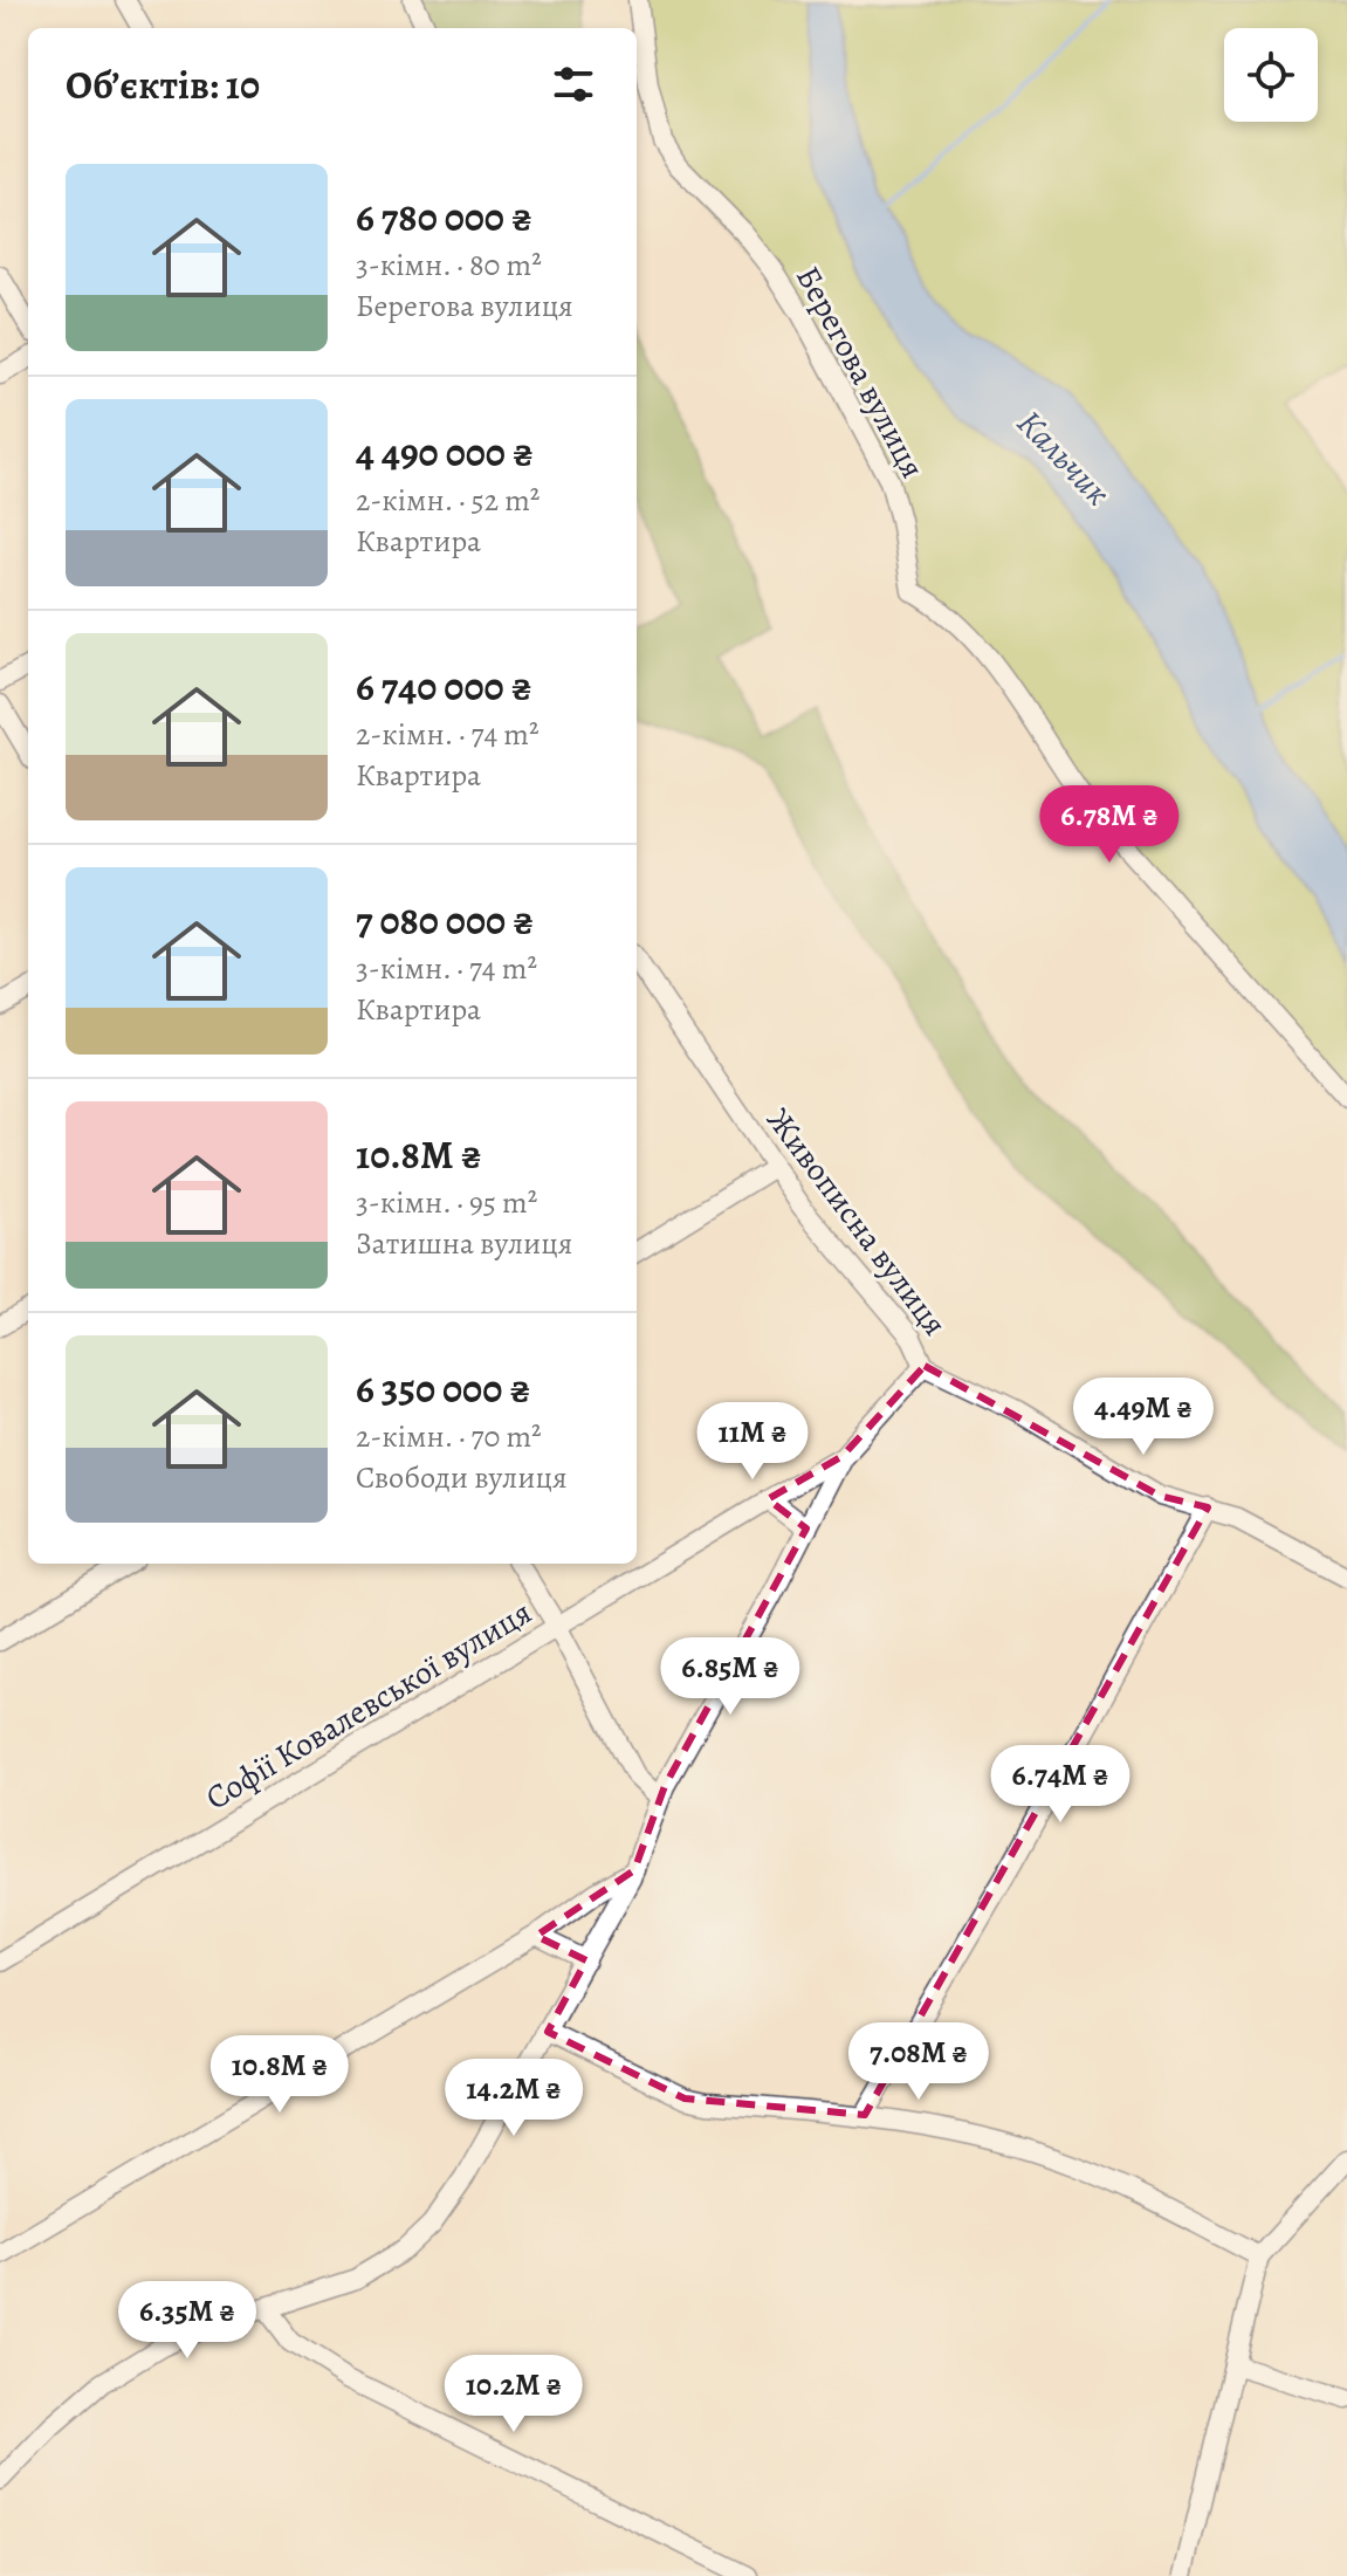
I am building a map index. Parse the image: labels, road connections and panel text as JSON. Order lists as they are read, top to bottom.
{
  "streets": {
    "street": ["Берегова вулиця", "Живописна вулиця", "Софії Ковалевської вулиця"]
  },
  "crossings": [
    ["Живописна вулиця", "Софії Ковалевської вулиця"]
  ],
  "water": ["Кальчик"],
  "page": {
    "heading": "Об’єктів: 10",
    "list": [
      {
        "name": "6 780 000 ₴",
        "note": "3-кімн. · 80 m² · Берегова вулиця"
      },
      {
        "name": "4 490 000 ₴",
        "note": "2-кімн. · 52 m² · Квартира"
      },
      {
        "name": "6 740 000 ₴",
        "note": "2-кімн. · 74 m² · Квартира"
      },
      {
        "name": "7 080 000 ₴",
        "note": "3-кімн. · 74 m² · Квартира"
      },
      {
        "name": "10.8M ₴",
        "note": "3-кімн. · 95 m² · Затишна вулиця"
      },
      {
        "name": "6 350 000 ₴",
        "note": "2-кімн. · 70 m² · Свободи вулиця"
      }
    ],
    "price": [
      "6.78M ₴",
      "4.49M ₴",
      "11M ₴",
      "6.85M ₴",
      "6.74M ₴",
      "7.08M ₴",
      "10.8M ₴",
      "14.2M ₴",
      "6.35M ₴",
      "10.2M ₴"
    ]
  }
}
